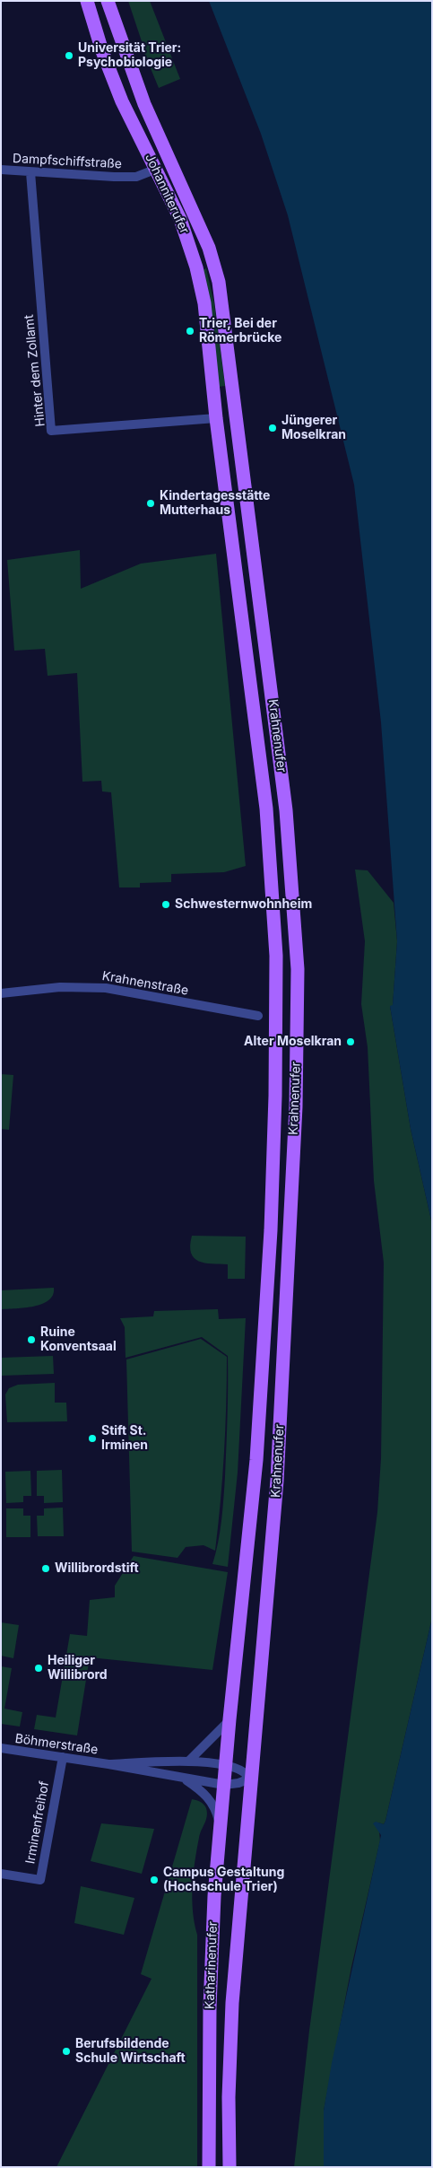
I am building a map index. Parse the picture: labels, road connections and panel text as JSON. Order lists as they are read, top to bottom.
{
  "streets": {
    "main road": ["Johanniterufer", "Krahnenufer", "Katharinenufer"],
    "street": [
      "Dampfschiffstraße",
      "Hinter dem Zollamt",
      "Krahnenstraße",
      "Böhmerstraße",
      "Irminenfreihof"
    ]
  },
  "crossings": [
    ["Dampfschiffstraße", "Johanniterufer"],
    ["Dampfschiffstraße", "Hinter dem Zollamt"],
    ["Johanniterufer", "Krahnenufer"],
    ["Hinter dem Zollamt", "Krahnenufer"],
    ["Krahnenufer", "Böhmerstraße"],
    ["Krahnenufer", "Katharinenufer"],
    ["Böhmerstraße", "Irminenfreihof"],
    ["Böhmerstraße", "Katharinenufer"]
  ],
  "places": [
    "Universität Trier: Psychobiologie",
    "Trier, Bei der Römerbrücke",
    "Jüngerer Moselkran",
    "Kindertagesstätte Mutterhaus",
    "Schwesternwohnheim",
    "Alter Moselkran",
    "Ruine Konventsaal",
    "Stift St. Irminen",
    "Willibrordstift",
    "Heiliger Willibrord",
    "Campus Gestaltung (Hochschule Trier)",
    "Berufsbildende Schule Wirtschaft"
  ]
}
